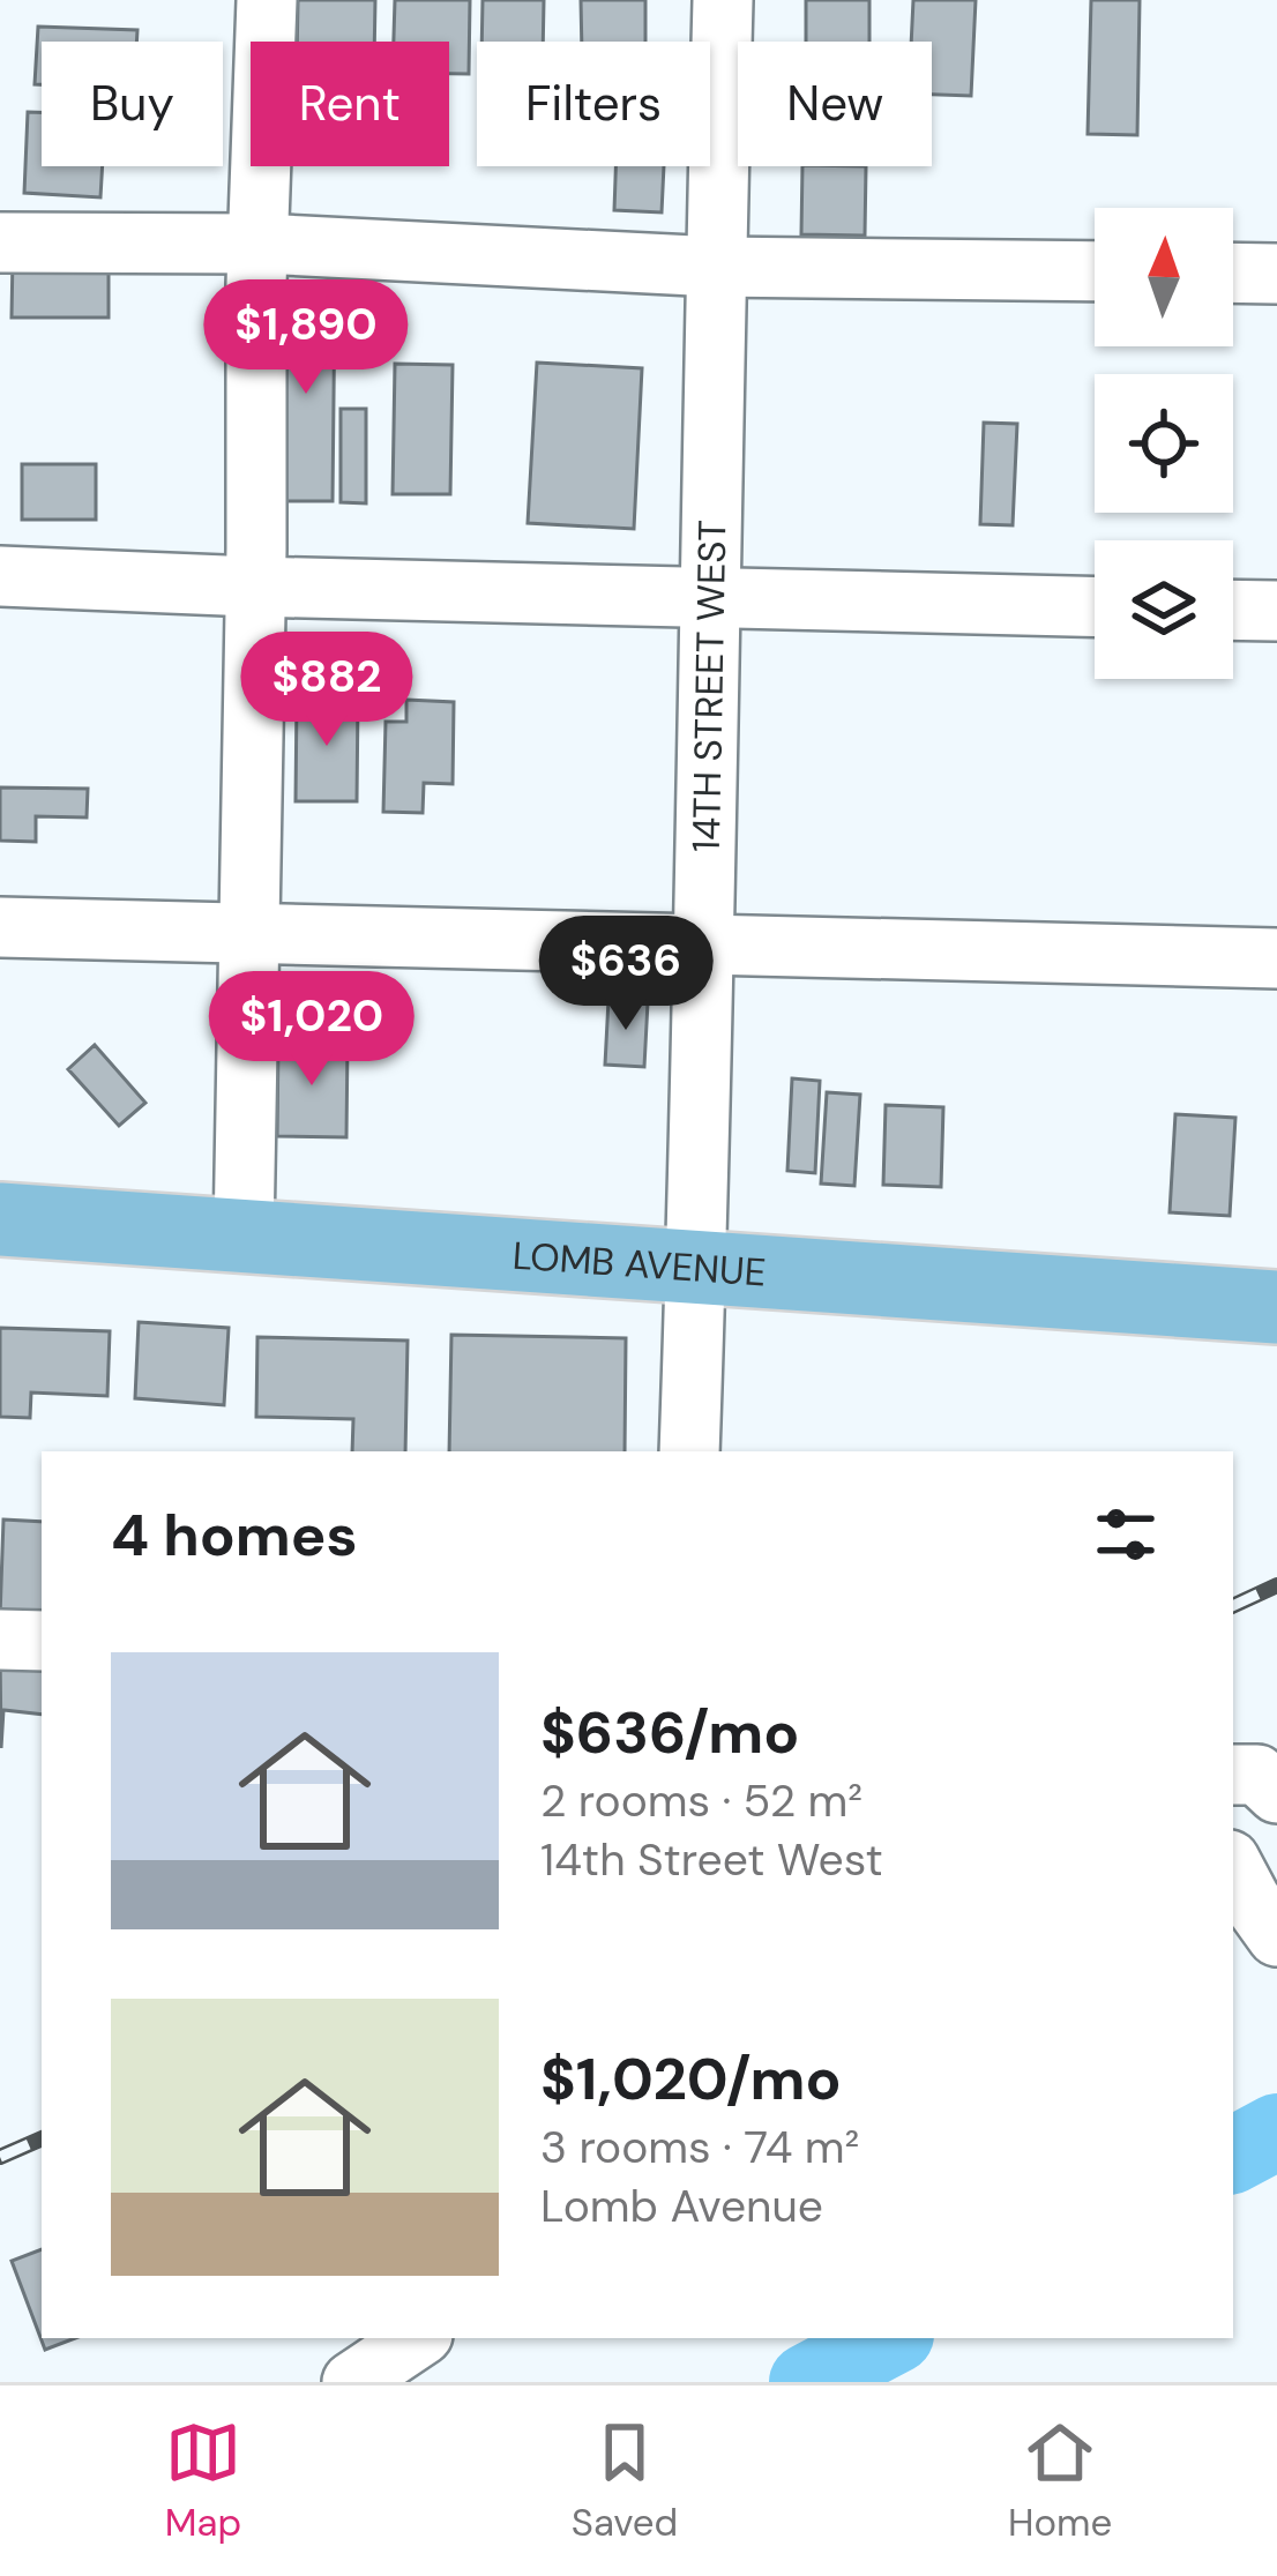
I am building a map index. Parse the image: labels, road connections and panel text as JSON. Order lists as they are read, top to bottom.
{
  "streets": {
    "main road": ["LOMB AVENUE"],
    "street": ["14TH STREET WEST"]
  },
  "crossings": [
    ["14TH STREET WEST", "LOMB AVENUE"]
  ],
  "north": "top",
  "page": {
    "chip": [
      "Buy",
      "Rent",
      "Filters",
      "New"
    ],
    "price": [
      "$1,890",
      "$882",
      "$636",
      "$1,020"
    ],
    "heading": "4 homes",
    "list": [
      {
        "name": "$636/mo",
        "note": "2 rooms · 52 m² · 14th Street West"
      },
      {
        "name": "$1,020/mo",
        "note": "3 rooms · 74 m² · Lomb Avenue"
      }
    ],
    "tabs": ["Map", "Saved", "Home"]
  }
}
